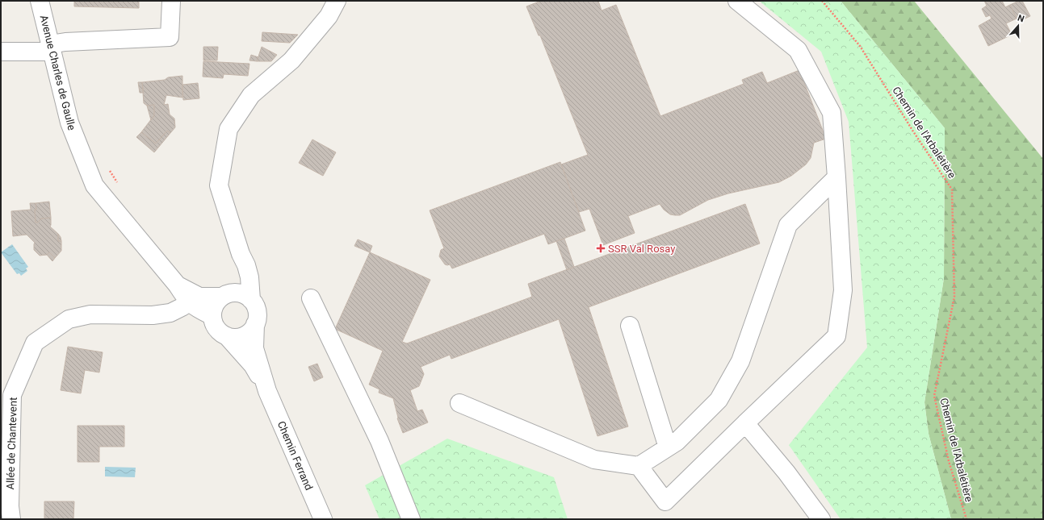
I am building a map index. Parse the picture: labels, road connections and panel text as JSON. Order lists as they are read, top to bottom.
{
  "streets": {
    "street": ["Avenue Charles de Gaulle", "Allée de Chantevent", "Chemin Ferrand"],
    "path": ["Chemin de l'Arbalétière"]
  },
  "crossings": [
    ["Avenue Charles de Gaulle", "Allée de Chantevent"],
    ["Avenue Charles de Gaulle", "Chemin Ferrand"]
  ],
  "places": {
    "health": ["SSR Val Rosay"]
  },
  "north": "top"
}
